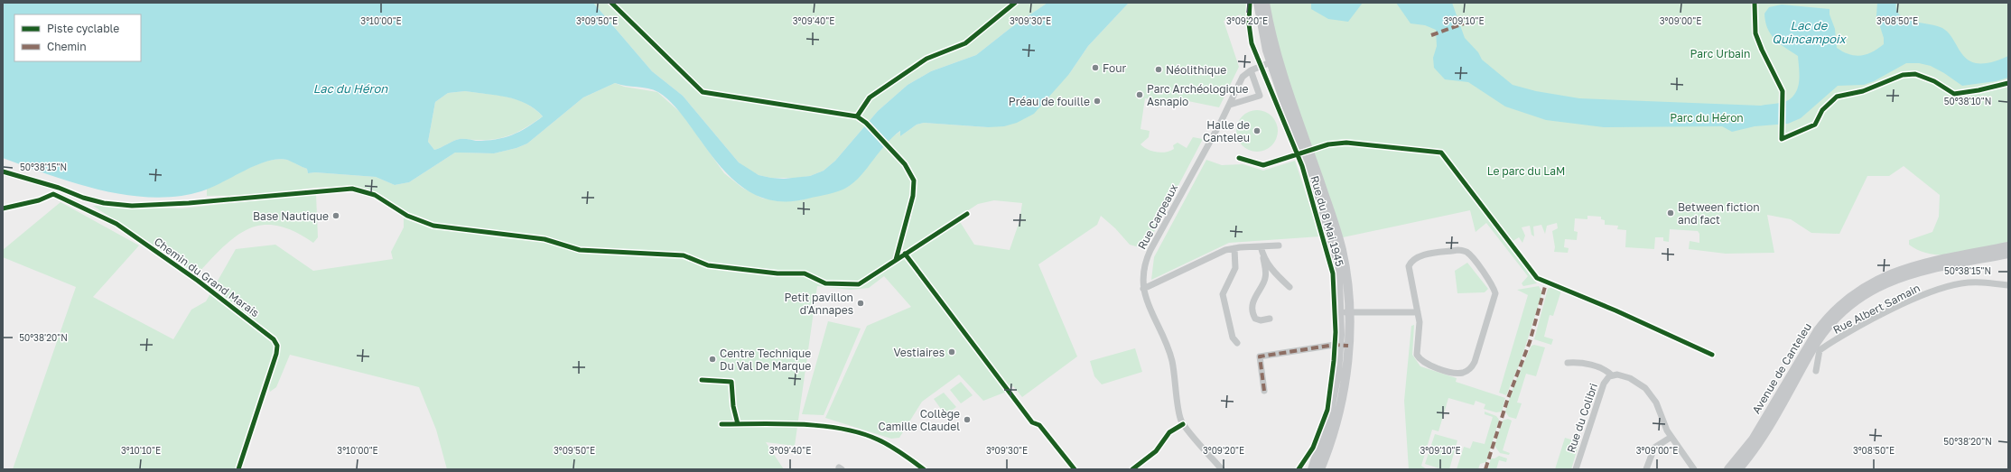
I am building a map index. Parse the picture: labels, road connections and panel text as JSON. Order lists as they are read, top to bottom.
{
  "streets": {
    "street": [
      "Rue Carpeaux",
      "Rue du 8 Mai 1945",
      "Chemin du Grand Marais",
      "Rue Albert Samain",
      "Avenue de Canteleu",
      "Rue du Colibri"
    ]
  },
  "crossings": [
    ["Rue Carpeaux", "Rue du 8 Mai 1945"]
  ],
  "water": ["Lac de Quincampoix", "Lac du Héron"],
  "parks": ["Parc Urbain", "Parc du Héron", "Le parc du LaM"],
  "places": [
    "Four",
    "Néolithique",
    "Parc Archéologique Asnapio",
    "Préau de fouille",
    "Halle de Canteleu",
    "Between fiction and fact",
    "Base Nautique",
    "Petit pavillon d'Annapes",
    "Vestiaires",
    "Centre Technique Du Val De Marque",
    "Collège Camille Claudel"
  ],
  "legend": ["Piste cyclable", "Chemin"],
  "coordinates": [
    "3°10'00\"E",
    "3°09'50\"E",
    "3°09'40\"E",
    "3°09'30\"E",
    "3°09'00\"E",
    "3°08'50\"E",
    "3°09'20\"E",
    "3°09'10\"E",
    "50°38'10\"N",
    "50°38'15\"N",
    "50°38'20\"N",
    "3°10'10\"E"
  ]
}
